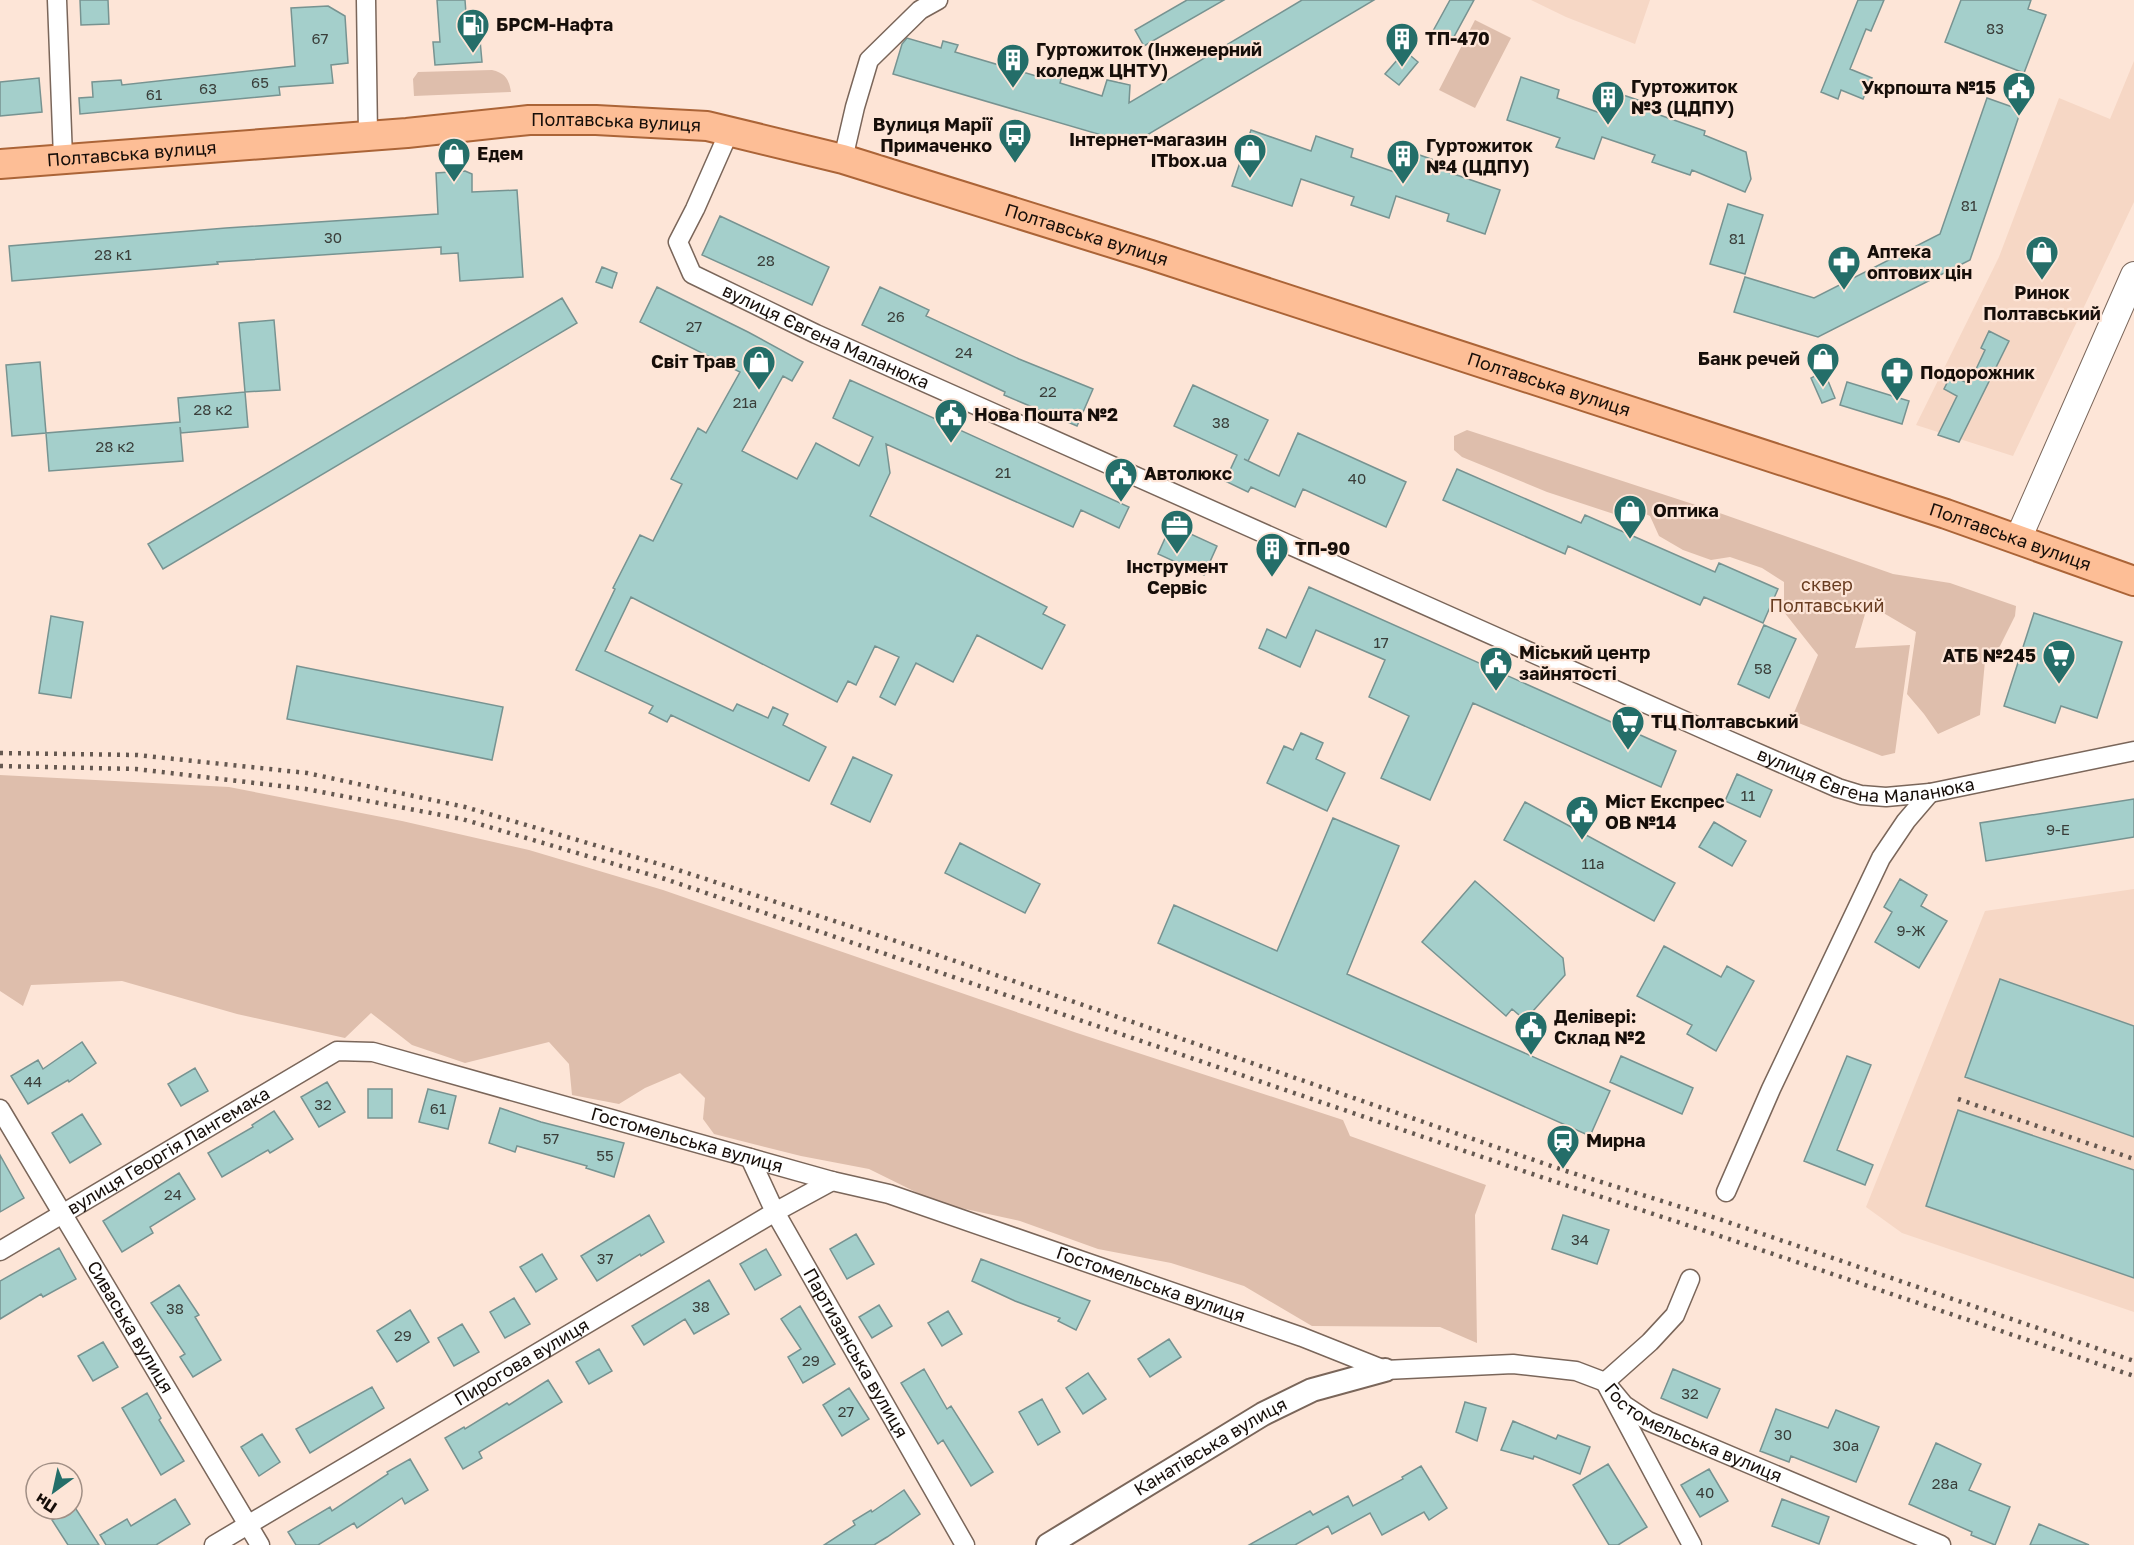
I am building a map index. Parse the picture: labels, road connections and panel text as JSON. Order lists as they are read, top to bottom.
{
  "streets": {
    "main road": ["Полтавська вулиця"],
    "street": [
      "вулиця Євгена Маланюка",
      "Гостомельська вулиця",
      "вулиця Георгія Лангемака",
      "Сиваська вулиця",
      "Партизанська вулиця",
      "Пирогова вулиця",
      "Канатівська вулиця"
    ]
  },
  "crossings": [
    ["Полтавська вулиця", "вулиця Євгена Маланюка"],
    ["Гостомельська вулиця", "вулиця Георгія Лангемака"],
    ["Гостомельська вулиця", "Партизанська вулиця"],
    ["Гостомельська вулиця", "Пирогова вулиця"],
    ["Гостомельська вулиця", "Канатівська вулиця"],
    ["вулиця Георгія Лангемака", "Сиваська вулиця"],
    ["Сиваська вулиця", "Пирогова вулиця"],
    ["Партизанська вулиця", "Пирогова вулиця"]
  ],
  "parks": ["сквер Полтавський"],
  "places": {
    "fuel station": ["БРСМ-Нафта"],
    "building": [
      "ТП-470",
      "Гуртожиток (Інженерний коледж ЦНТУ)",
      "Гуртожиток №3 (ЦДПУ)",
      "Гуртожиток №4 (ЦДПУ)",
      "ТП-90"
    ],
    "public building": [
      "Укрпошта №15",
      "Нова Пошта №2",
      "Автолюкс",
      "Міський центр зайнятості",
      "Міст Експрес ОВ №14",
      "Делівері: Склад №2"
    ],
    "bus stop": ["Вулиця Марії Примаченко"],
    "shop": [
      "Інтернет-магазин ITbox.ua",
      "Едем",
      "Ринок Полтавський",
      "Банк речей",
      "Світ Трав",
      "Оптика"
    ],
    "pharmacy": ["Аптека оптових цін", "Подорожник"],
    "office": ["Інструмент Сервіс"],
    "supermarket": ["АТБ №245", "ТЦ Полтавський"],
    "station": ["Мирна"]
  },
  "house_numbers": [
    "83",
    "67",
    "65",
    "63",
    "61",
    "81",
    "30",
    "81",
    "28 к1",
    "28",
    "26",
    "27",
    "24",
    "22",
    "21а",
    "28 к2",
    "38",
    "28 к2",
    "21",
    "40",
    "17",
    "58",
    "11",
    "9-Е",
    "11а",
    "9-Ж",
    "44",
    "32",
    "61",
    "57",
    "55",
    "24",
    "34",
    "37",
    "38",
    "38",
    "29",
    "29",
    "32",
    "27",
    "30",
    "30а",
    "28а",
    "40"
  ],
  "north": "bottom left"
}
